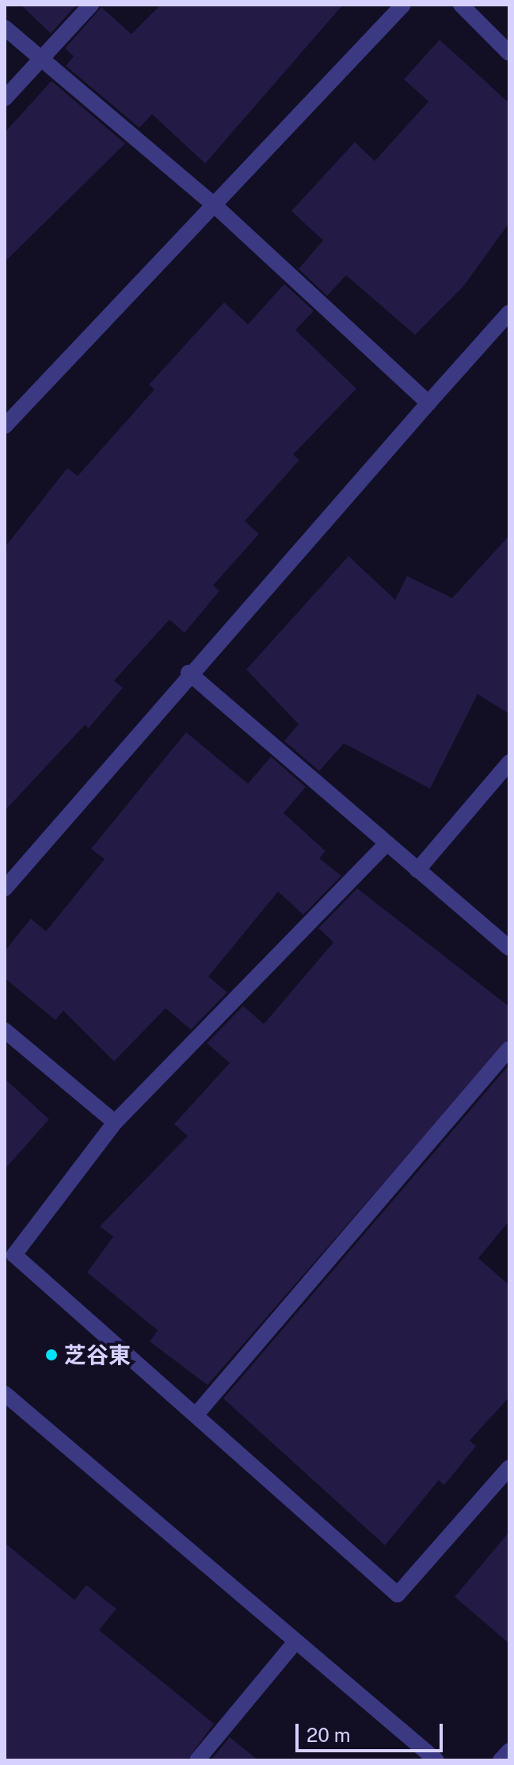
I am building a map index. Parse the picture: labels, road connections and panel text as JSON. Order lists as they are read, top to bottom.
{
  "places": ["芝谷東"],
  "scale_bar": "20 m"
}
